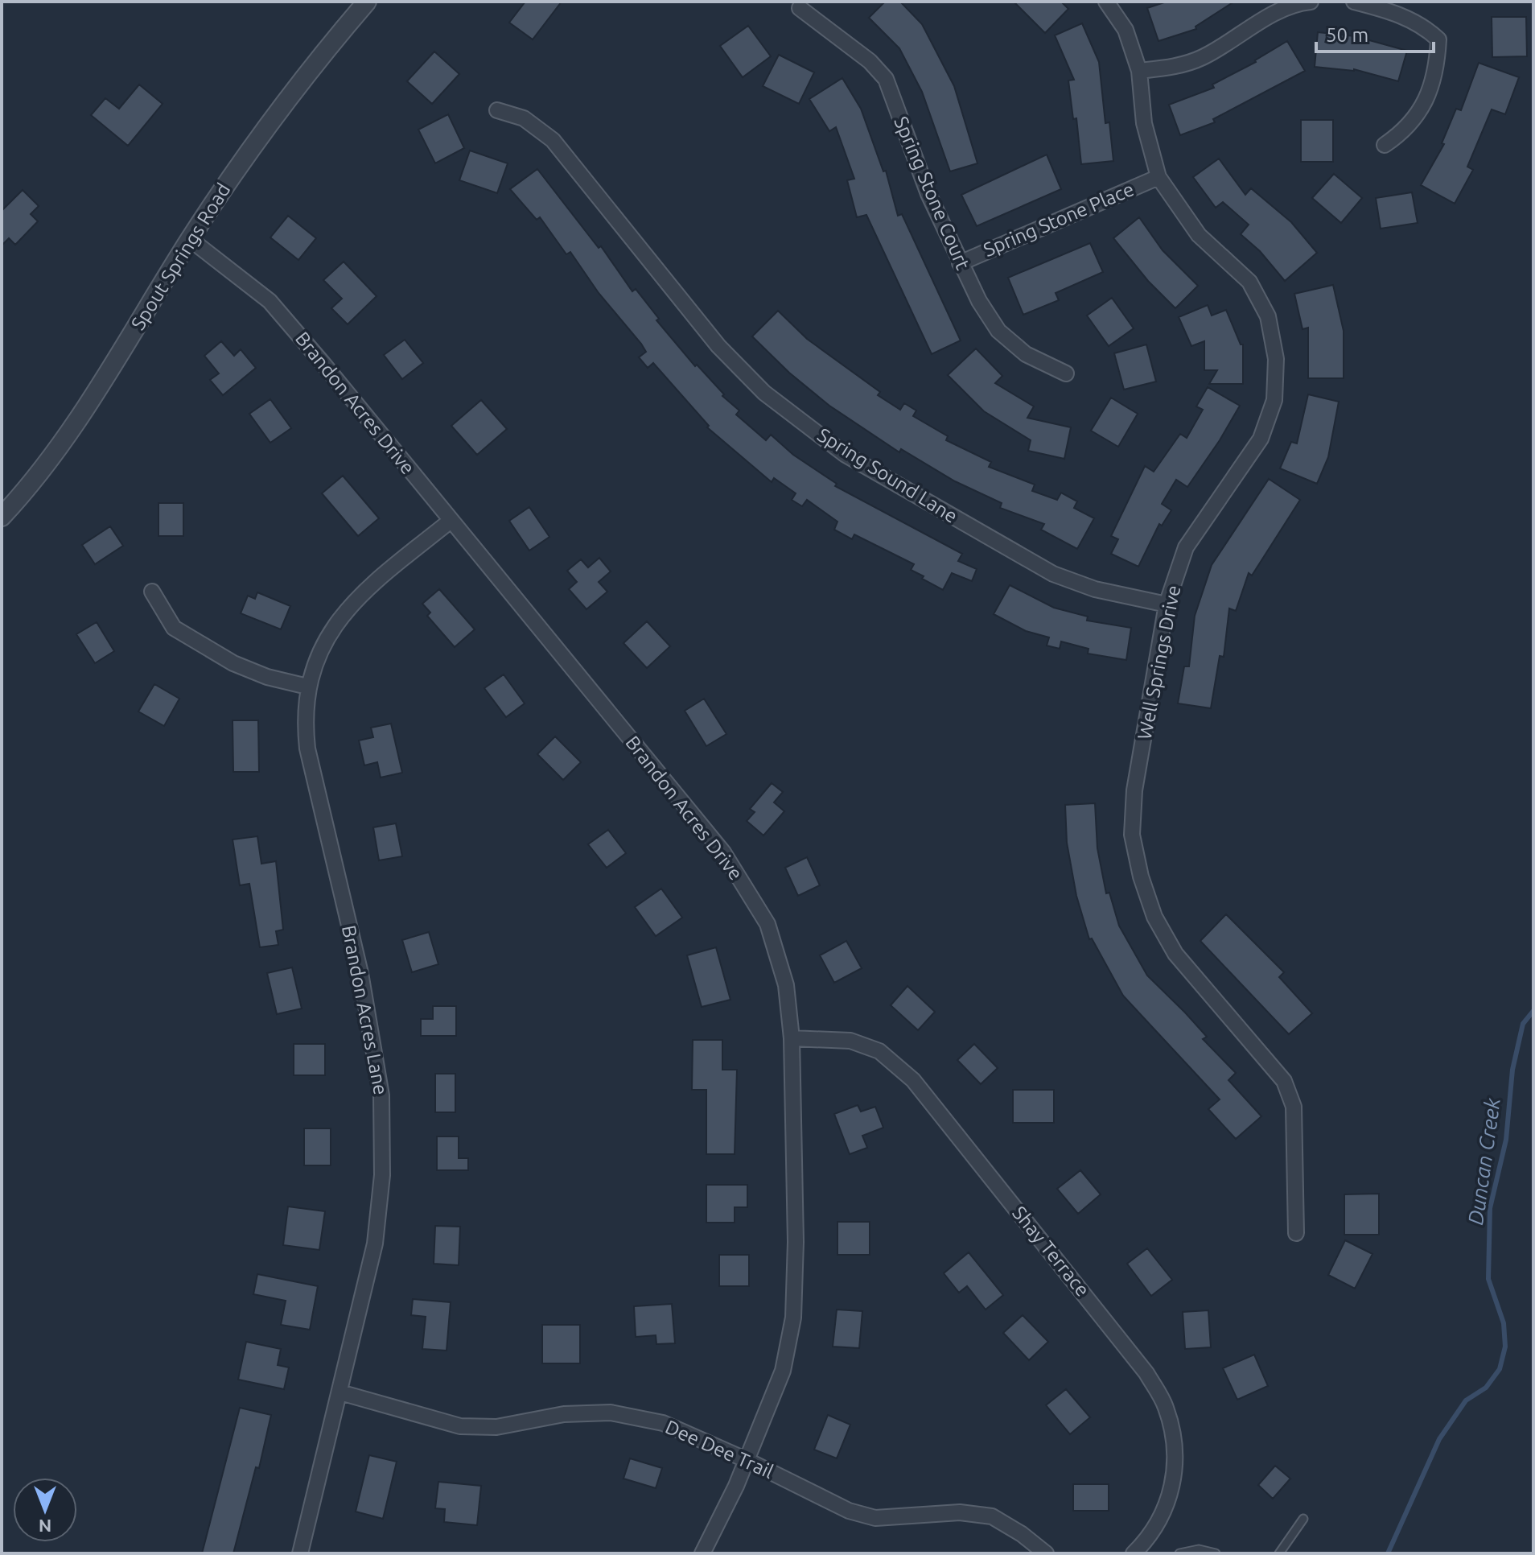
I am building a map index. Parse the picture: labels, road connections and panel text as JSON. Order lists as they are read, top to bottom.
{
  "streets": {
    "street": [
      "Spring Stone Court",
      "Spring Stone Place",
      "Spout Springs Road",
      "Brandon Acres Drive",
      "Spring Sound Lane",
      "Well Springs Drive",
      "Brandon Acres Lane",
      "Shay Terrace",
      "Dee Dee Trail"
    ]
  },
  "crossings": [
    ["Spring Stone Court", "Spring Stone Place"],
    ["Spring Stone Place", "Well Springs Drive"],
    ["Spout Springs Road", "Brandon Acres Drive"],
    ["Brandon Acres Drive", "Brandon Acres Lane"],
    ["Brandon Acres Drive", "Shay Terrace"],
    ["Brandon Acres Drive", "Dee Dee Trail"],
    ["Spring Sound Lane", "Well Springs Drive"],
    ["Brandon Acres Lane", "Dee Dee Trail"]
  ],
  "water": ["Duncan Creek"],
  "scale_bar": "50 m",
  "north": "bottom"
}
